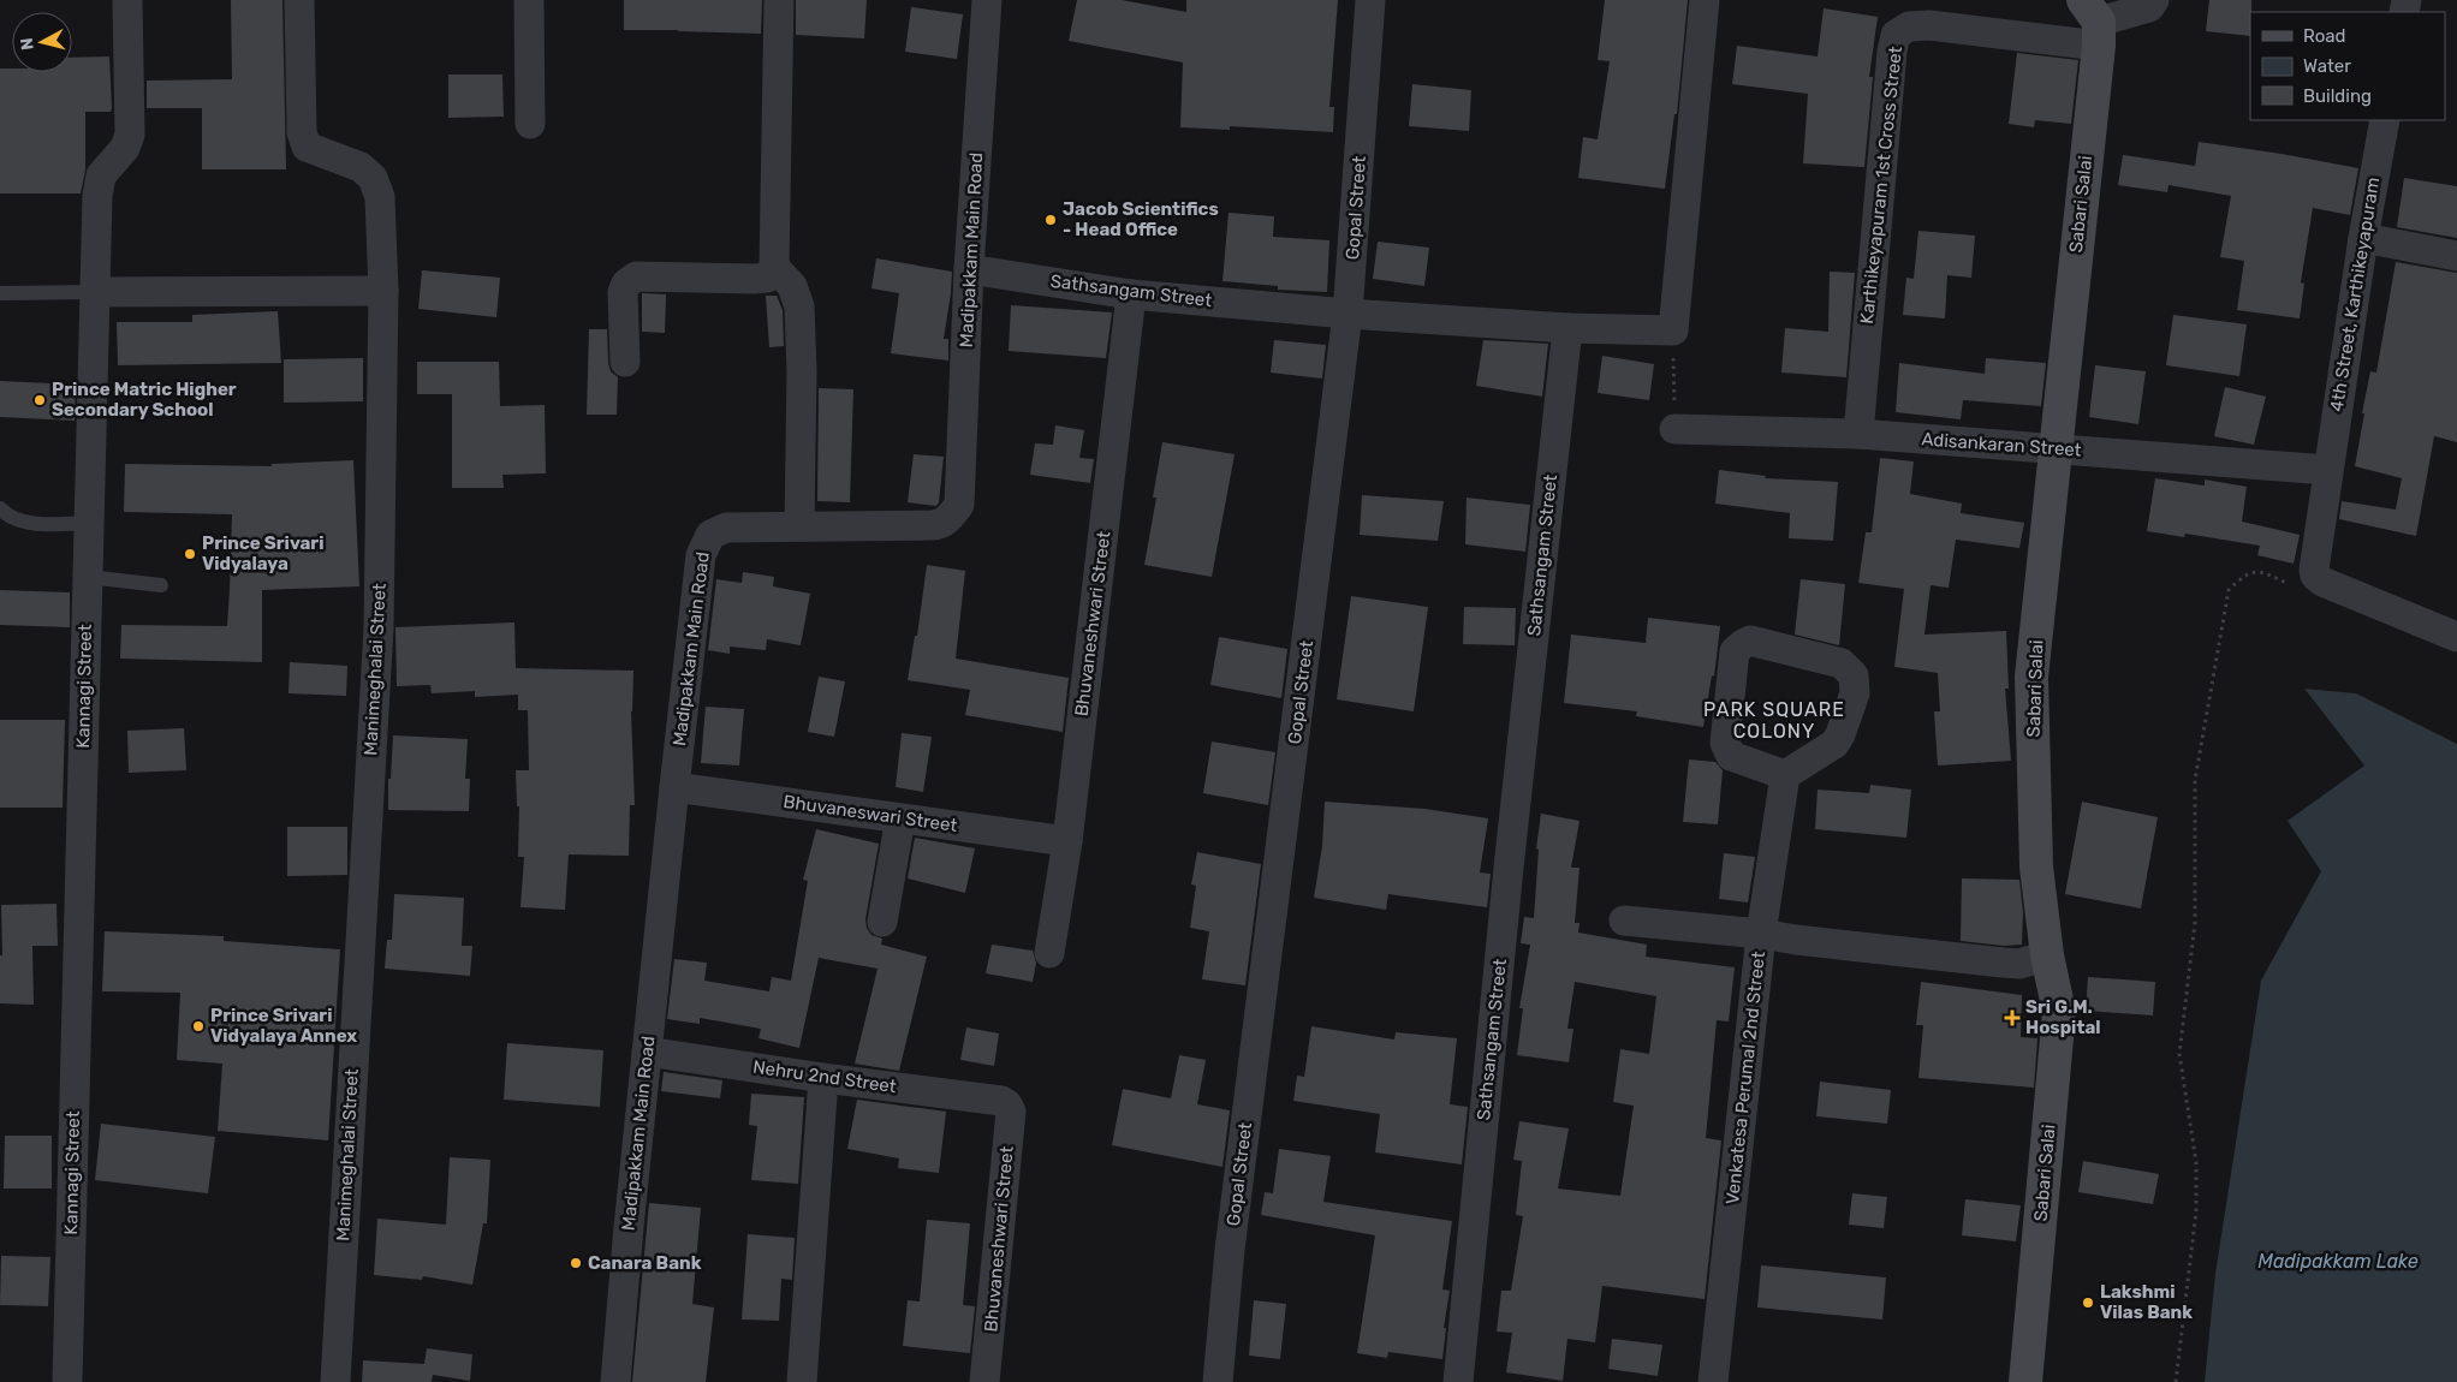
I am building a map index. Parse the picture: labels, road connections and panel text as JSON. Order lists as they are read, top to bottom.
{
  "streets": {
    "main road": ["Sabari Salai"],
    "street": [
      "Karthikeyapuram 1st Cross Street",
      "Gopal Street",
      "Madipakkam Main Road",
      "Sathsangam Street",
      "4th Street, Karthikeyapuram",
      "Adisankaran Street",
      "Bhuvaneshwari Street",
      "Manimeghalai Street",
      "Kannagi Street",
      "Bhuvaneswari Street",
      "Nehru 2nd Street",
      "Venkatesa Perumal 2nd Street"
    ]
  },
  "crossings": [
    ["Karthikeyapuram 1st Cross Street", "Sabari Salai"],
    ["Karthikeyapuram 1st Cross Street", "Adisankaran Street"],
    ["Sabari Salai", "Adisankaran Street"],
    ["Gopal Street", "Sathsangam Street"],
    ["Madipakkam Main Road", "Sathsangam Street"],
    ["Madipakkam Main Road", "Bhuvaneswari Street"],
    ["Madipakkam Main Road", "Nehru 2nd Street"],
    ["Sathsangam Street", "Bhuvaneshwari Street"],
    ["4th Street, Karthikeyapuram", "Adisankaran Street"],
    ["Bhuvaneshwari Street", "Bhuvaneswari Street"],
    ["Bhuvaneshwari Street", "Nehru 2nd Street"]
  ],
  "districts": ["PARK SQUARE COLONY"],
  "water": ["Madipakkam Lake"],
  "places": {
    "other": [
      "Jacob Scientifics - Head Office",
      "Prince Matric Higher Secondary School",
      "Prince Srivari Vidyalaya",
      "Prince Srivari Vidyalaya Annex",
      "Canara Bank",
      "Lakshmi Vilas Bank"
    ],
    "health": ["Sri G.M. Hospital"]
  },
  "legend": ["Road", "Water", "Building"],
  "north": "left"
}
